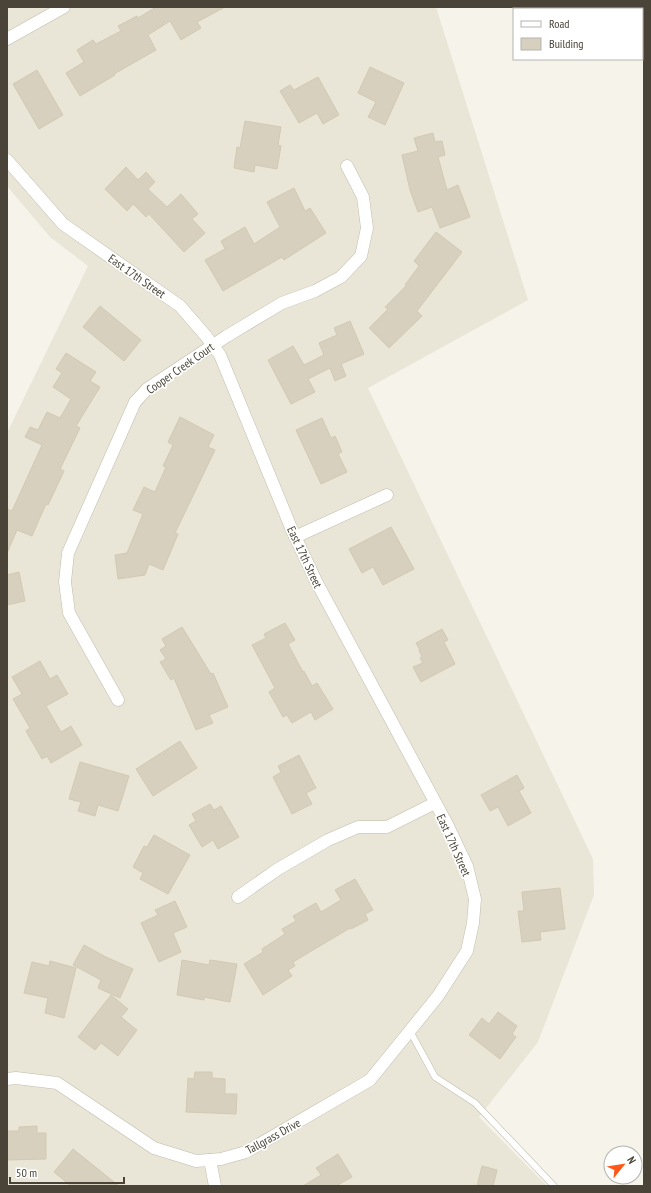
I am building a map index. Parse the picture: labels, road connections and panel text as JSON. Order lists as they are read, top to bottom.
{
  "streets": {
    "street": ["East 17th Street", "Cooper Creek Court", "Tallgrass Drive"]
  },
  "crossings": [
    ["East 17th Street", "Cooper Creek Court"],
    ["East 17th Street", "Tallgrass Drive"]
  ],
  "legend": ["Road", "Building"],
  "scale_bar": "50 m",
  "north": "top right"
}
